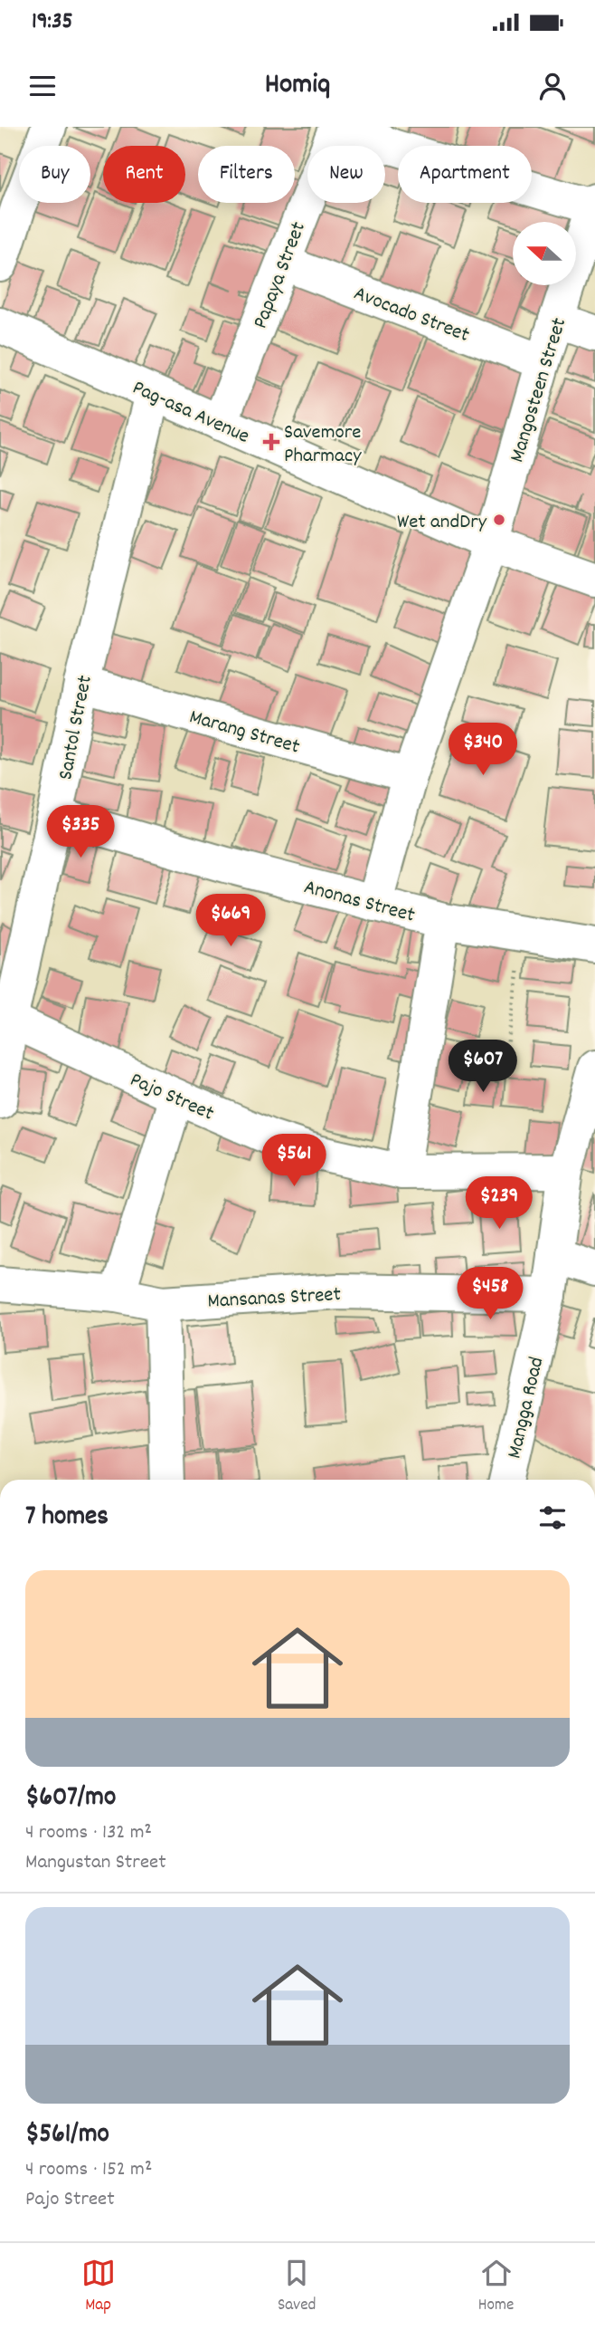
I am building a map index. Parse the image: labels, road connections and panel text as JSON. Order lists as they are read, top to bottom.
{
  "streets": {
    "street": [
      "Papaya Street",
      "Avocado Street",
      "Mangosteen Street",
      "Pag-asa Avenue",
      "Santol Street",
      "Marang Street",
      "Anonas Street",
      "Pajo Street",
      "Mansanas Street",
      "Mangga Road"
    ]
  },
  "crossings": [
    ["Papaya Street", "Avocado Street"],
    ["Papaya Street", "Pag-asa Avenue"],
    ["Avocado Street", "Mangosteen Street"],
    ["Mangosteen Street", "Pag-asa Avenue"],
    ["Mangosteen Street", "Marang Street"],
    ["Mangosteen Street", "Anonas Street"],
    ["Pag-asa Avenue", "Santol Street"],
    ["Santol Street", "Marang Street"],
    ["Santol Street", "Anonas Street"],
    ["Santol Street", "Pajo Street"],
    ["Pajo Street", "Mangga Road"],
    ["Mansanas Street", "Mangga Road"]
  ],
  "places": {
    "health": ["Savemore Pharmacy"],
    "other": ["Wet andDry"]
  },
  "north": "left",
  "page": {
    "status": "19:35",
    "header": "Homiq",
    "chip": [
      "Buy",
      "Rent",
      "Filters",
      "New",
      "Apartment"
    ],
    "price": [
      "$340",
      "$335",
      "$669",
      "$607",
      "$561",
      "$239",
      "$458"
    ],
    "heading": "7 homes",
    "list": [
      {
        "name": "$607/mo",
        "note": "4 rooms · 132 m² · Mangustan Street"
      },
      {
        "name": "$561/mo",
        "note": "4 rooms · 152 m² · Pajo Street"
      }
    ],
    "tabs": ["Map", "Saved", "Home"]
  }
}
